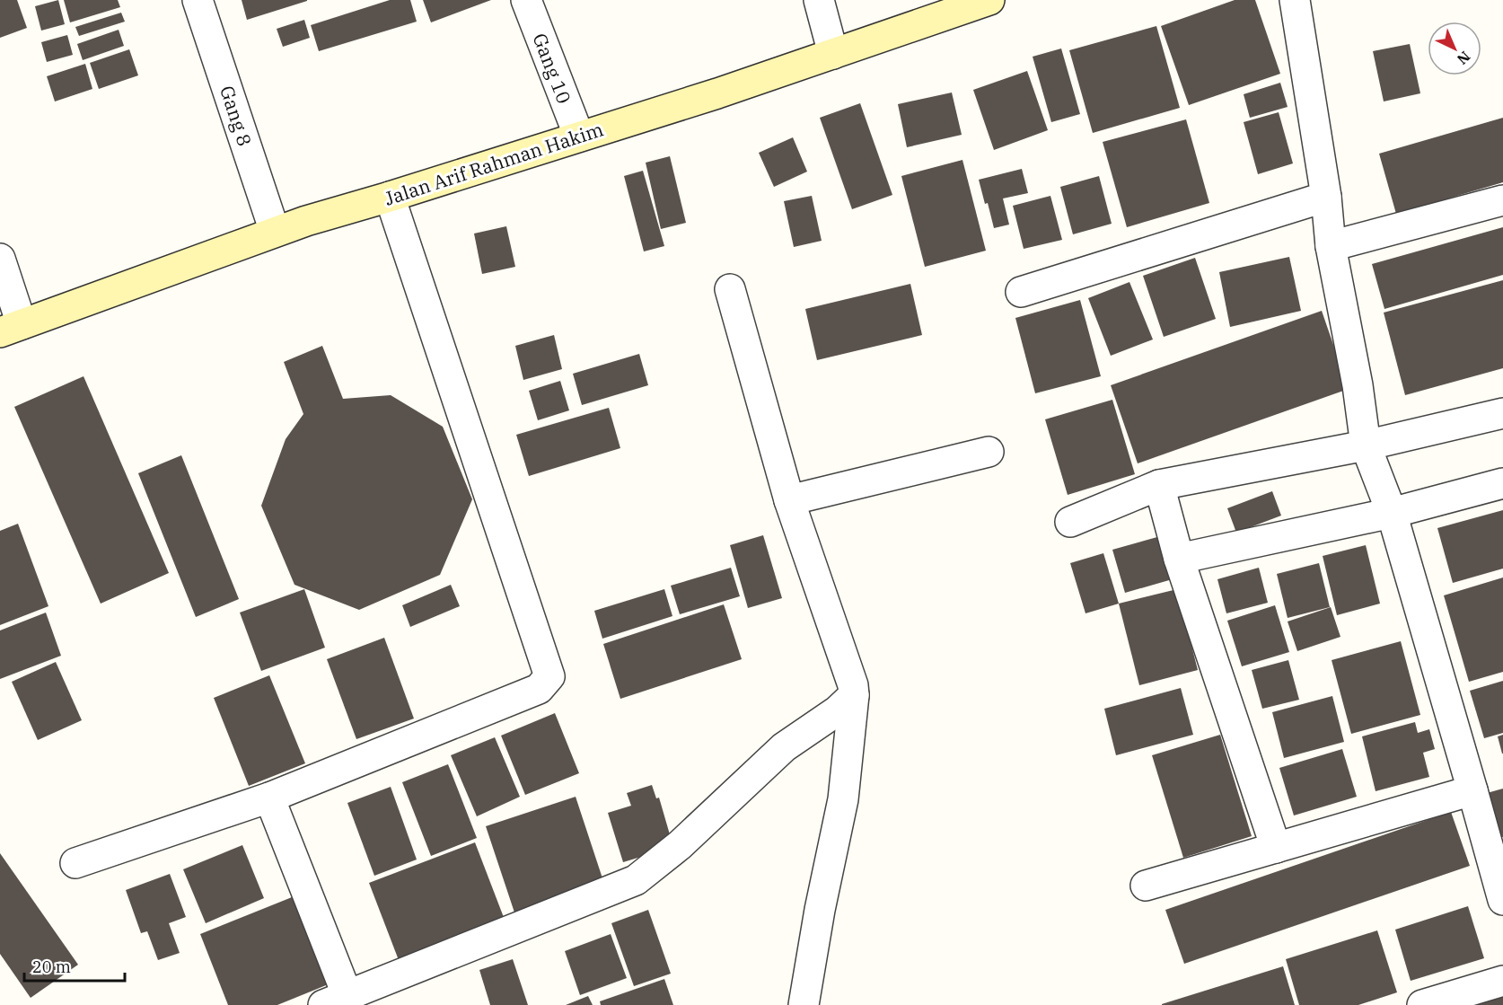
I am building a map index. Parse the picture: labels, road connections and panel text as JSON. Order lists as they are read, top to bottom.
{
  "streets": {
    "main road": ["Jalan Arif Rahman Hakim"],
    "street": ["Gang 10", "Gang 8"]
  },
  "crossings": [
    ["Gang 10", "Jalan Arif Rahman Hakim"],
    ["Gang 8", "Jalan Arif Rahman Hakim"]
  ],
  "scale_bar": "20 m",
  "north": "bottom right"
}
